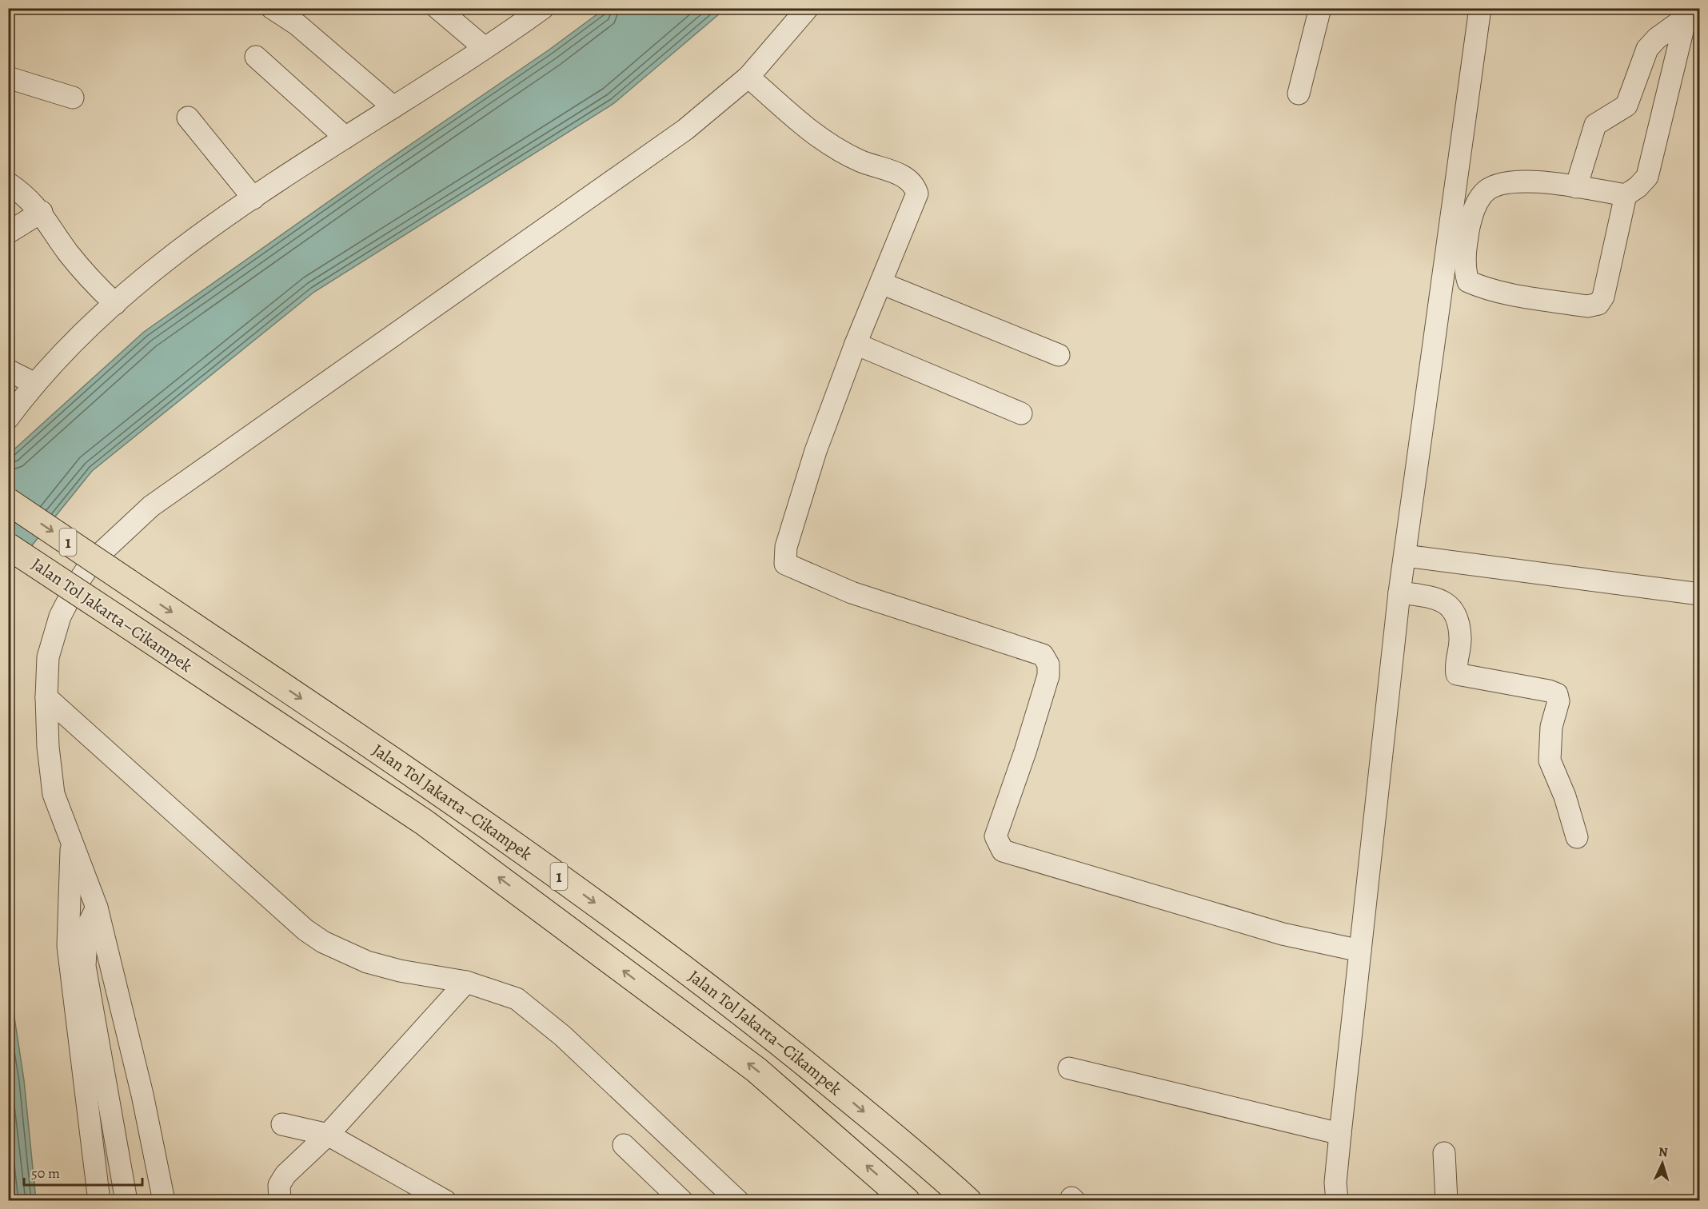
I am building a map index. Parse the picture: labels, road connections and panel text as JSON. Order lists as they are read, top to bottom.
{
  "streets": {
    "highway": ["1", "Jalan Tol Jakarta–Cikampek"]
  },
  "scale_bar": "50 m",
  "north": "top"
}
